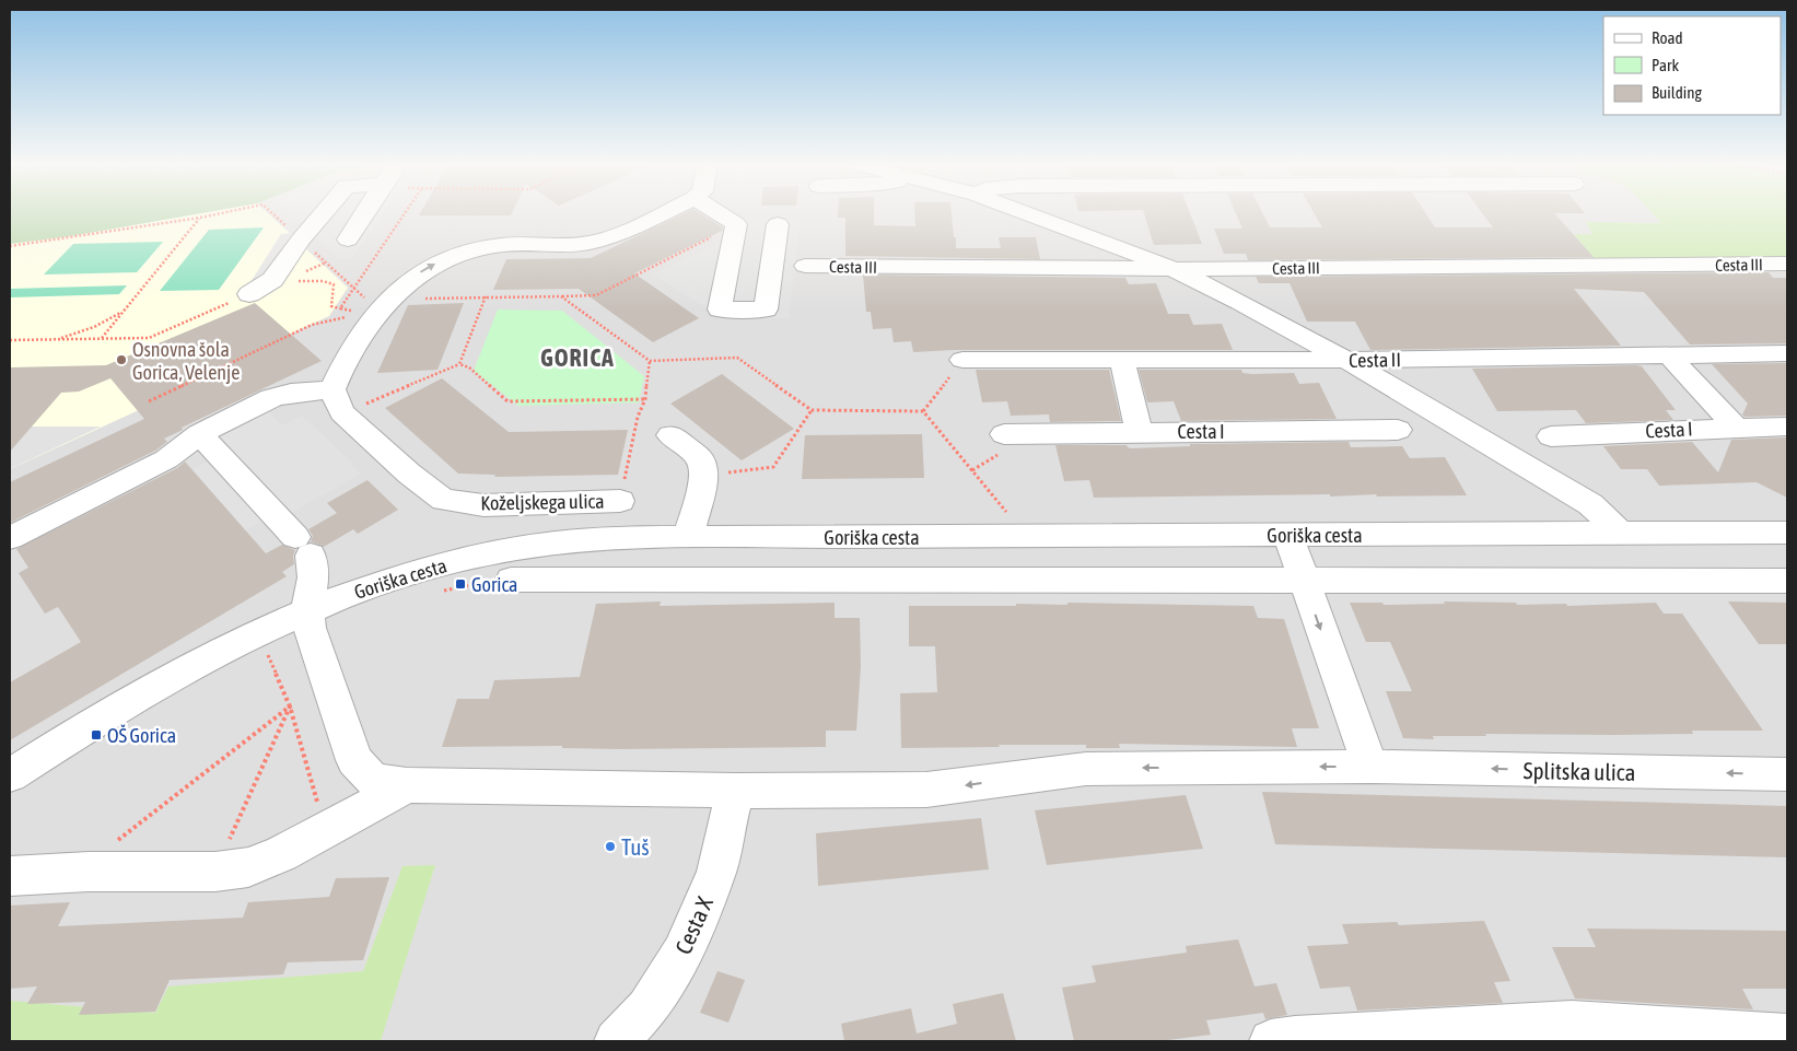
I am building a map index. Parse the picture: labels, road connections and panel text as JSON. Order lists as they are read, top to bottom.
{
  "streets": {
    "street": [
      "Cesta III",
      "Cesta II",
      "Cesta I",
      "Koželjskega ulica",
      "Goriška cesta",
      "Splitska ulica",
      "Cesta X"
    ]
  },
  "crossings": [
    ["Goriška cesta", "Splitska ulica"],
    ["Splitska ulica", "Cesta X"]
  ],
  "districts": ["GORICA"],
  "places": {
    "other": ["Osnovna šola Gorica, Velenje", "Tuš"],
    "transit": ["Gorica", "OŠ Gorica"]
  },
  "legend": ["Road", "Park", "Building"]
}
